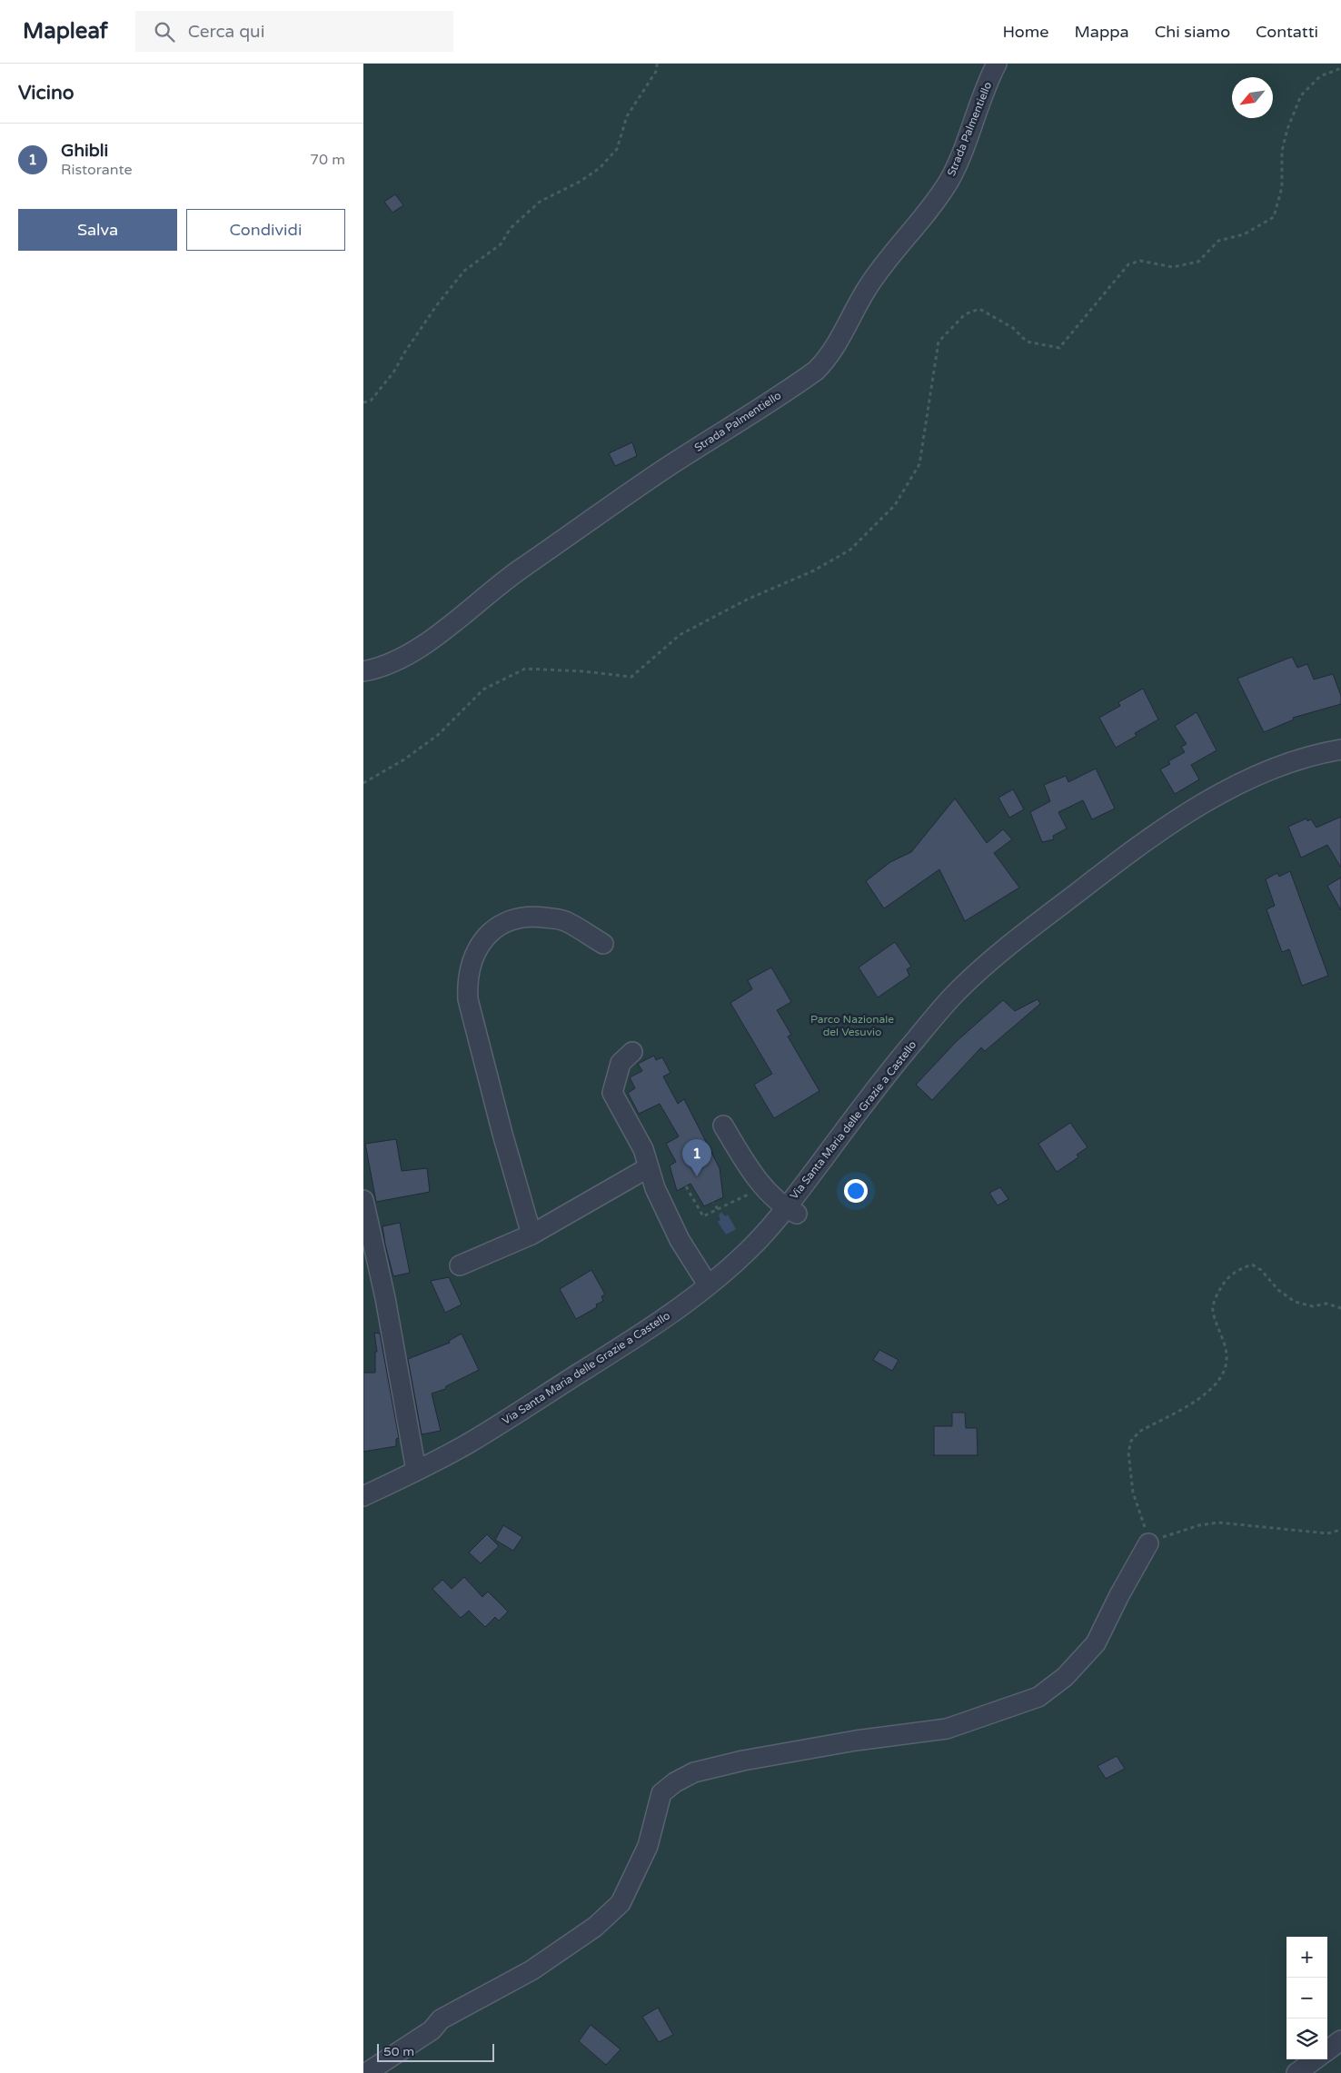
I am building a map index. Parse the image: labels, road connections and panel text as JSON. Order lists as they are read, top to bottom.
{
  "streets": {
    "street": ["Strada Palmentiello", "Via Santa Maria delle Grazie a Castello"]
  },
  "parks": ["Parco Nazionale del Vesuvio"],
  "scale_bar": "50 m",
  "north": "bottom left",
  "page": {
    "header": "Mapleaf",
    "search": "Cerca qui",
    "nav": [
      "Home",
      "Mappa",
      "Chi siamo",
      "Contatti"
    ],
    "heading": "Vicino",
    "list": [
      {
        "mark": "1",
        "name": "Ghibli",
        "note": "Ristorante",
        "value": "70 m"
      }
    ],
    "buttons": ["Salva", "Condividi"],
    "pins": "1",
    "map_buttons": ["+", "−"],
    "scale": "50 m"
  }
}
